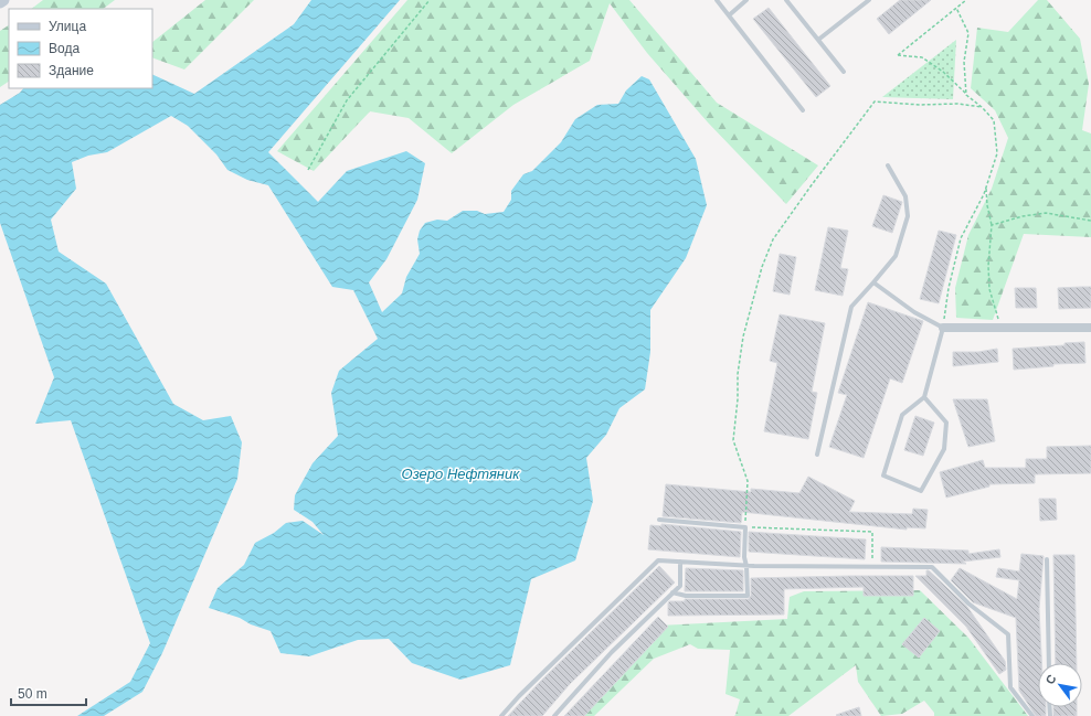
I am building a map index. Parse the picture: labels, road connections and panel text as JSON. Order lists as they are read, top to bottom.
{
  "water": ["Озеро Нефтяник"],
  "legend": ["Улица", "Вода", "Здание"],
  "scale_bar": "50 m",
  "north": "top left"
}
